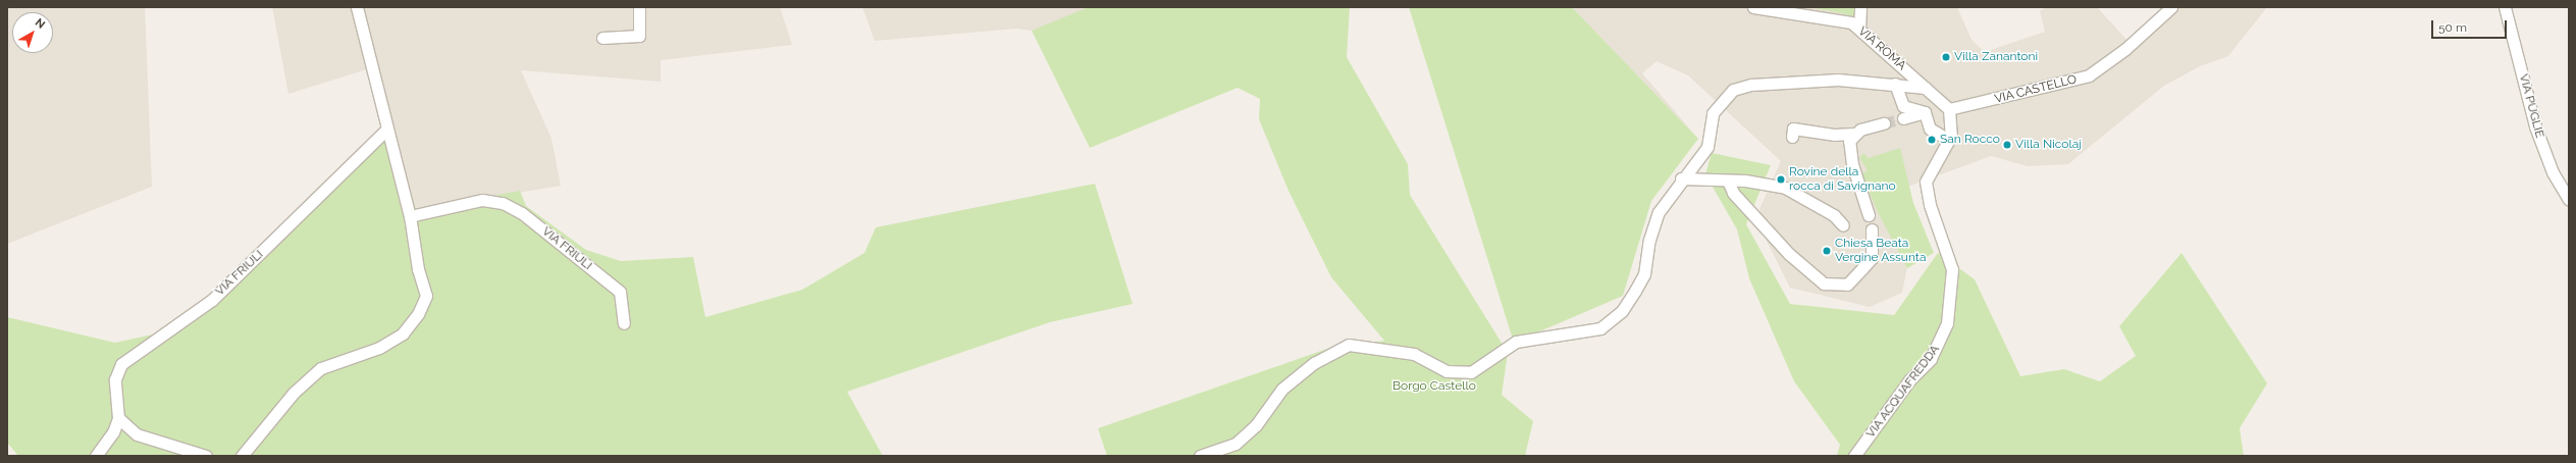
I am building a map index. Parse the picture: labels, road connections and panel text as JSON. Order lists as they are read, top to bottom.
{
  "streets": {
    "street": [
      "VIA ROMA",
      "VIA CASTELLO",
      "VIA PUGLIE",
      "VIA FRIULI",
      "VIA ACQUAFREDDA"
    ]
  },
  "crossings": [
    ["VIA ROMA", "VIA CASTELLO"],
    ["VIA ROMA", "VIA ACQUAFREDDA"],
    ["VIA CASTELLO", "VIA ACQUAFREDDA"]
  ],
  "parks": ["Borgo Castello"],
  "places": [
    "Villa Zanantoni",
    "San Rocco",
    "Villa Nicolaj",
    "Rovine della rocca di Savignano",
    "Chiesa Beata Vergine Assunta"
  ],
  "scale_bar": "50 m",
  "north": "top right"
}
